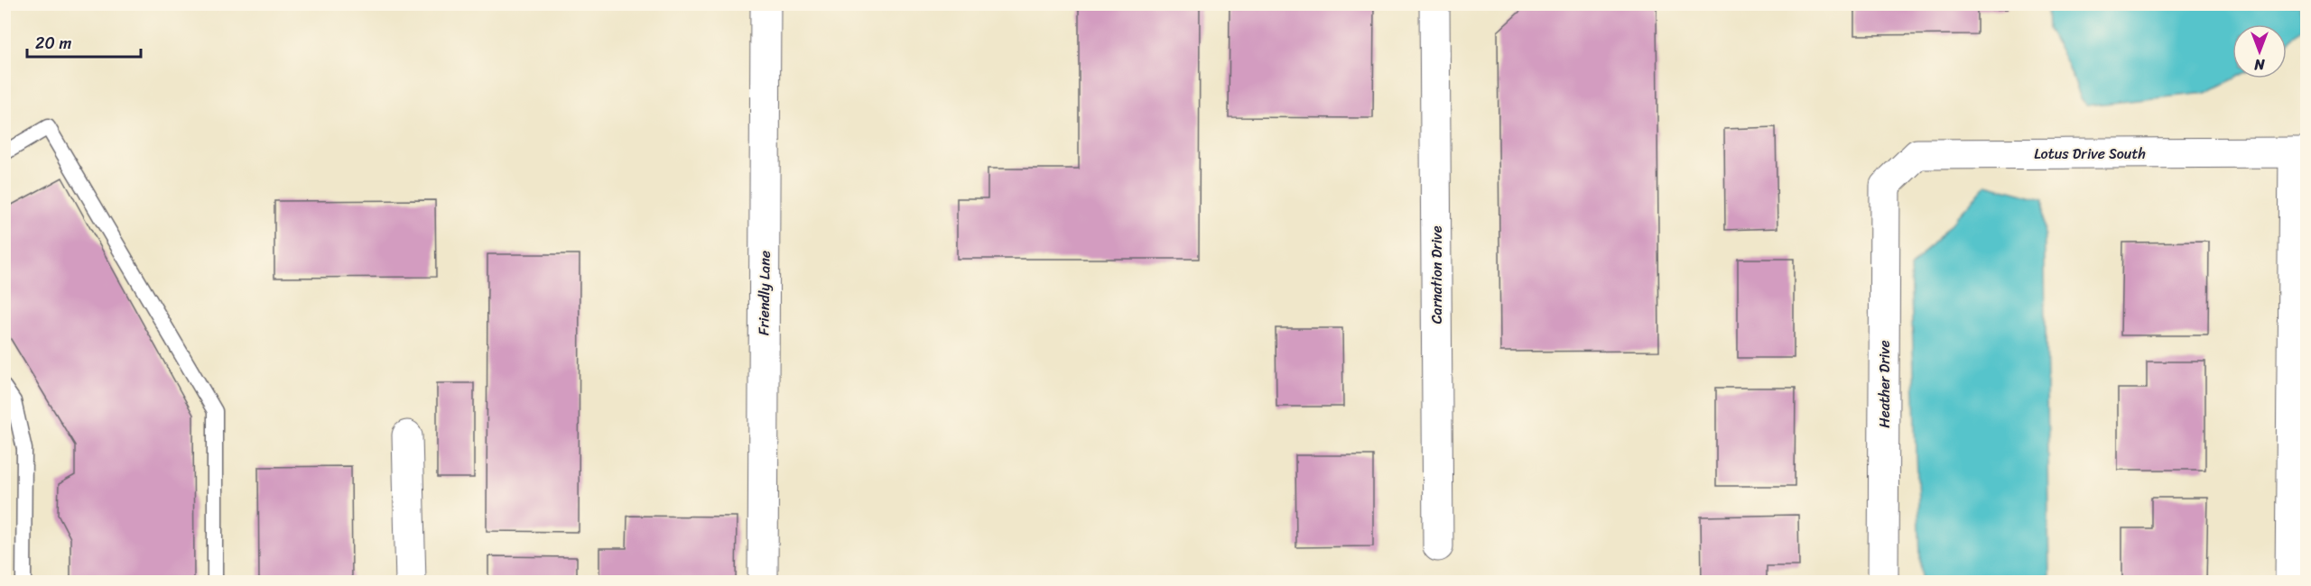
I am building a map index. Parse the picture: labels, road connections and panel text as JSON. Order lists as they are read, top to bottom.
{
  "streets": {
    "street": [
      "Lotus Drive South",
      "Carnation Drive",
      "Friendly Lane",
      "Heather Drive"
    ]
  },
  "crossings": [
    ["Lotus Drive South", "Heather Drive"]
  ],
  "scale_bar": "20 m",
  "north": "bottom"
}
